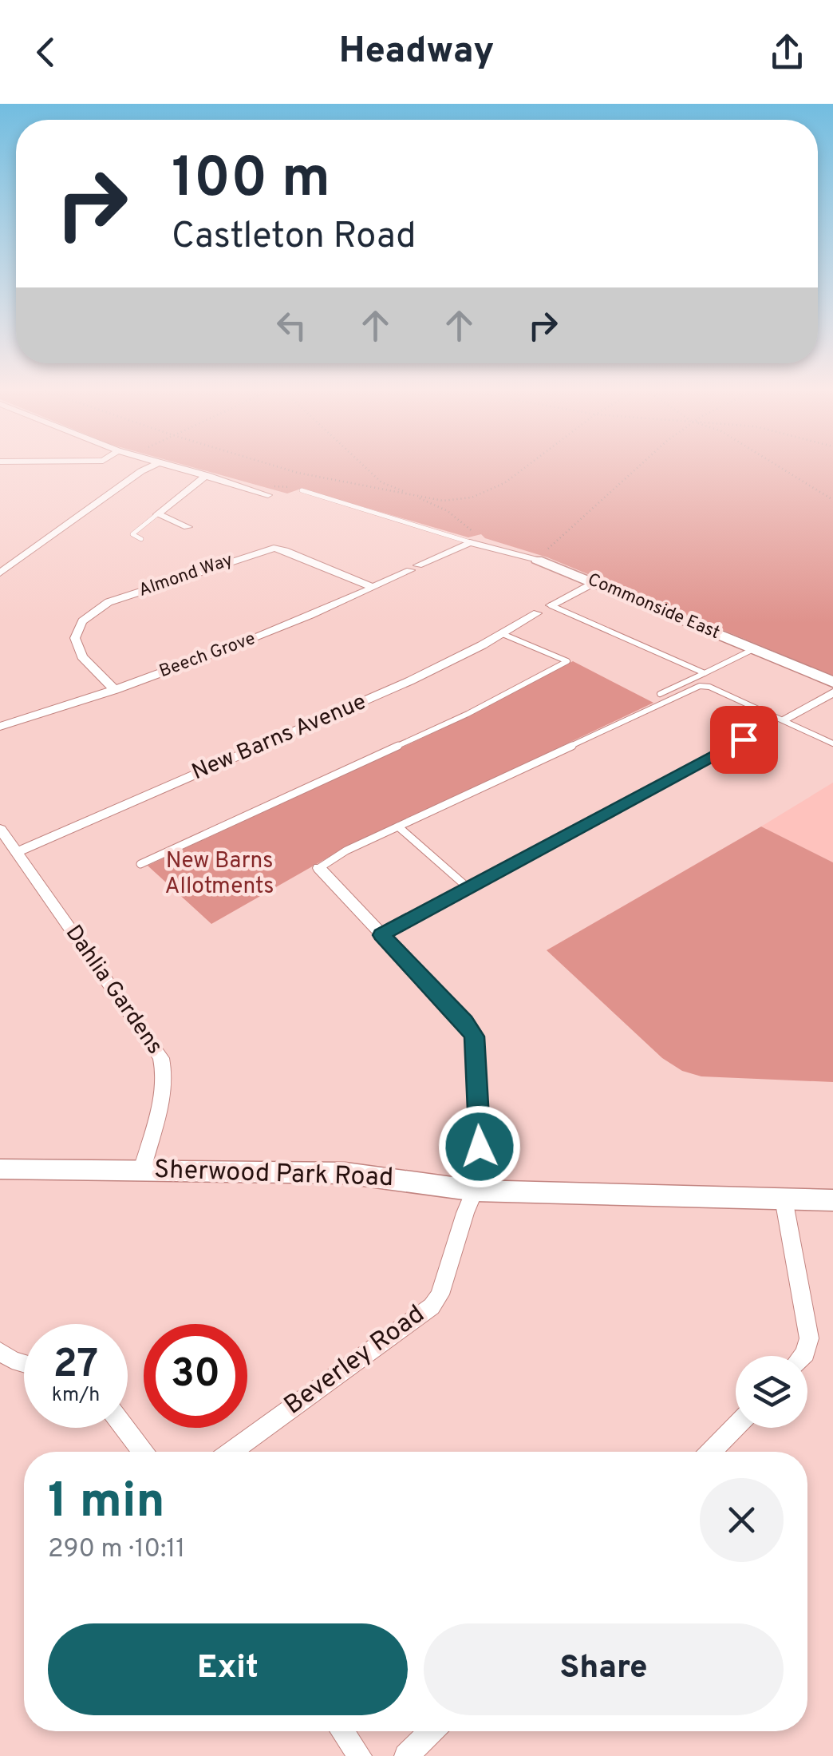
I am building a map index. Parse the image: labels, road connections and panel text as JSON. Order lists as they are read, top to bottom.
{
  "streets": {
    "street": [
      "Almond Way",
      "Commonside East",
      "Beech Grove",
      "New Barns Avenue",
      "Dahlia Gardens",
      "Sherwood Park Road",
      "Beverley Road"
    ]
  },
  "crossings": [
    ["Almond Way", "Beech Grove"],
    ["Commonside East", "Beech Grove"],
    ["New Barns Avenue", "Dahlia Gardens"],
    ["Dahlia Gardens", "Sherwood Park Road"],
    ["Sherwood Park Road", "Beverley Road"]
  ],
  "parks": ["New Barns Allotments"],
  "page": {
    "header": "Headway",
    "turn": ["100 m", "Castleton Road"],
    "speed": "27 km/h",
    "limit": "30",
    "heading": ["1 min", "290 m · 10:11"],
    "buttons": ["Exit", "Share"]
  }
}
